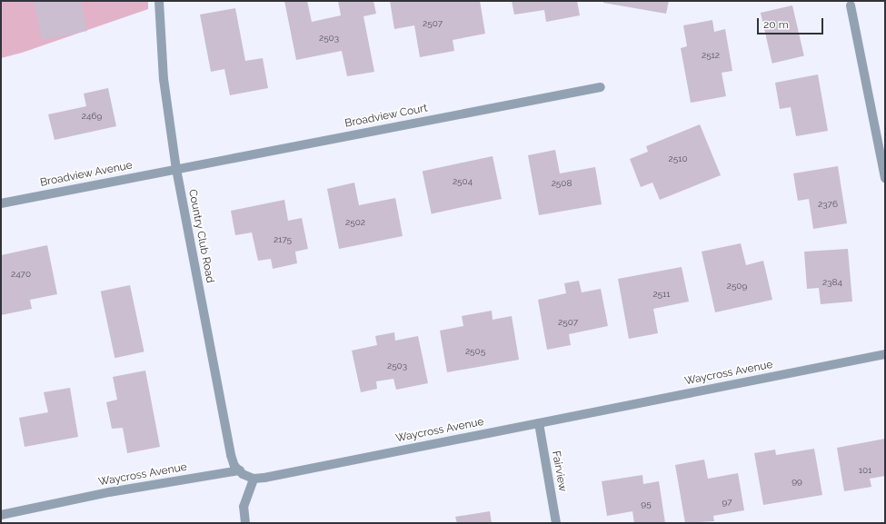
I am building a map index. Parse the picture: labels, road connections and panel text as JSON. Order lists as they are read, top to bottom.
{
  "streets": {
    "street": [
      "Broadview Court",
      "Broadview Avenue",
      "Country Club Road",
      "Waycross Avenue",
      "Fairview"
    ]
  },
  "crossings": [
    ["Broadview Court", "Broadview Avenue"],
    ["Broadview Court", "Country Club Road"],
    ["Broadview Avenue", "Country Club Road"],
    ["Country Club Road", "Waycross Avenue"],
    ["Waycross Avenue", "Fairview"]
  ],
  "house_numbers": [
    "2507",
    "2503",
    "2512",
    "2469",
    "2510",
    "2504",
    "2508",
    "2376",
    "2502",
    "2175",
    "2470",
    "2384",
    "2509",
    "2511",
    "2507",
    "2505",
    "2503",
    "101",
    "99",
    "97",
    "95"
  ],
  "scale_bar": "20 m"
}
